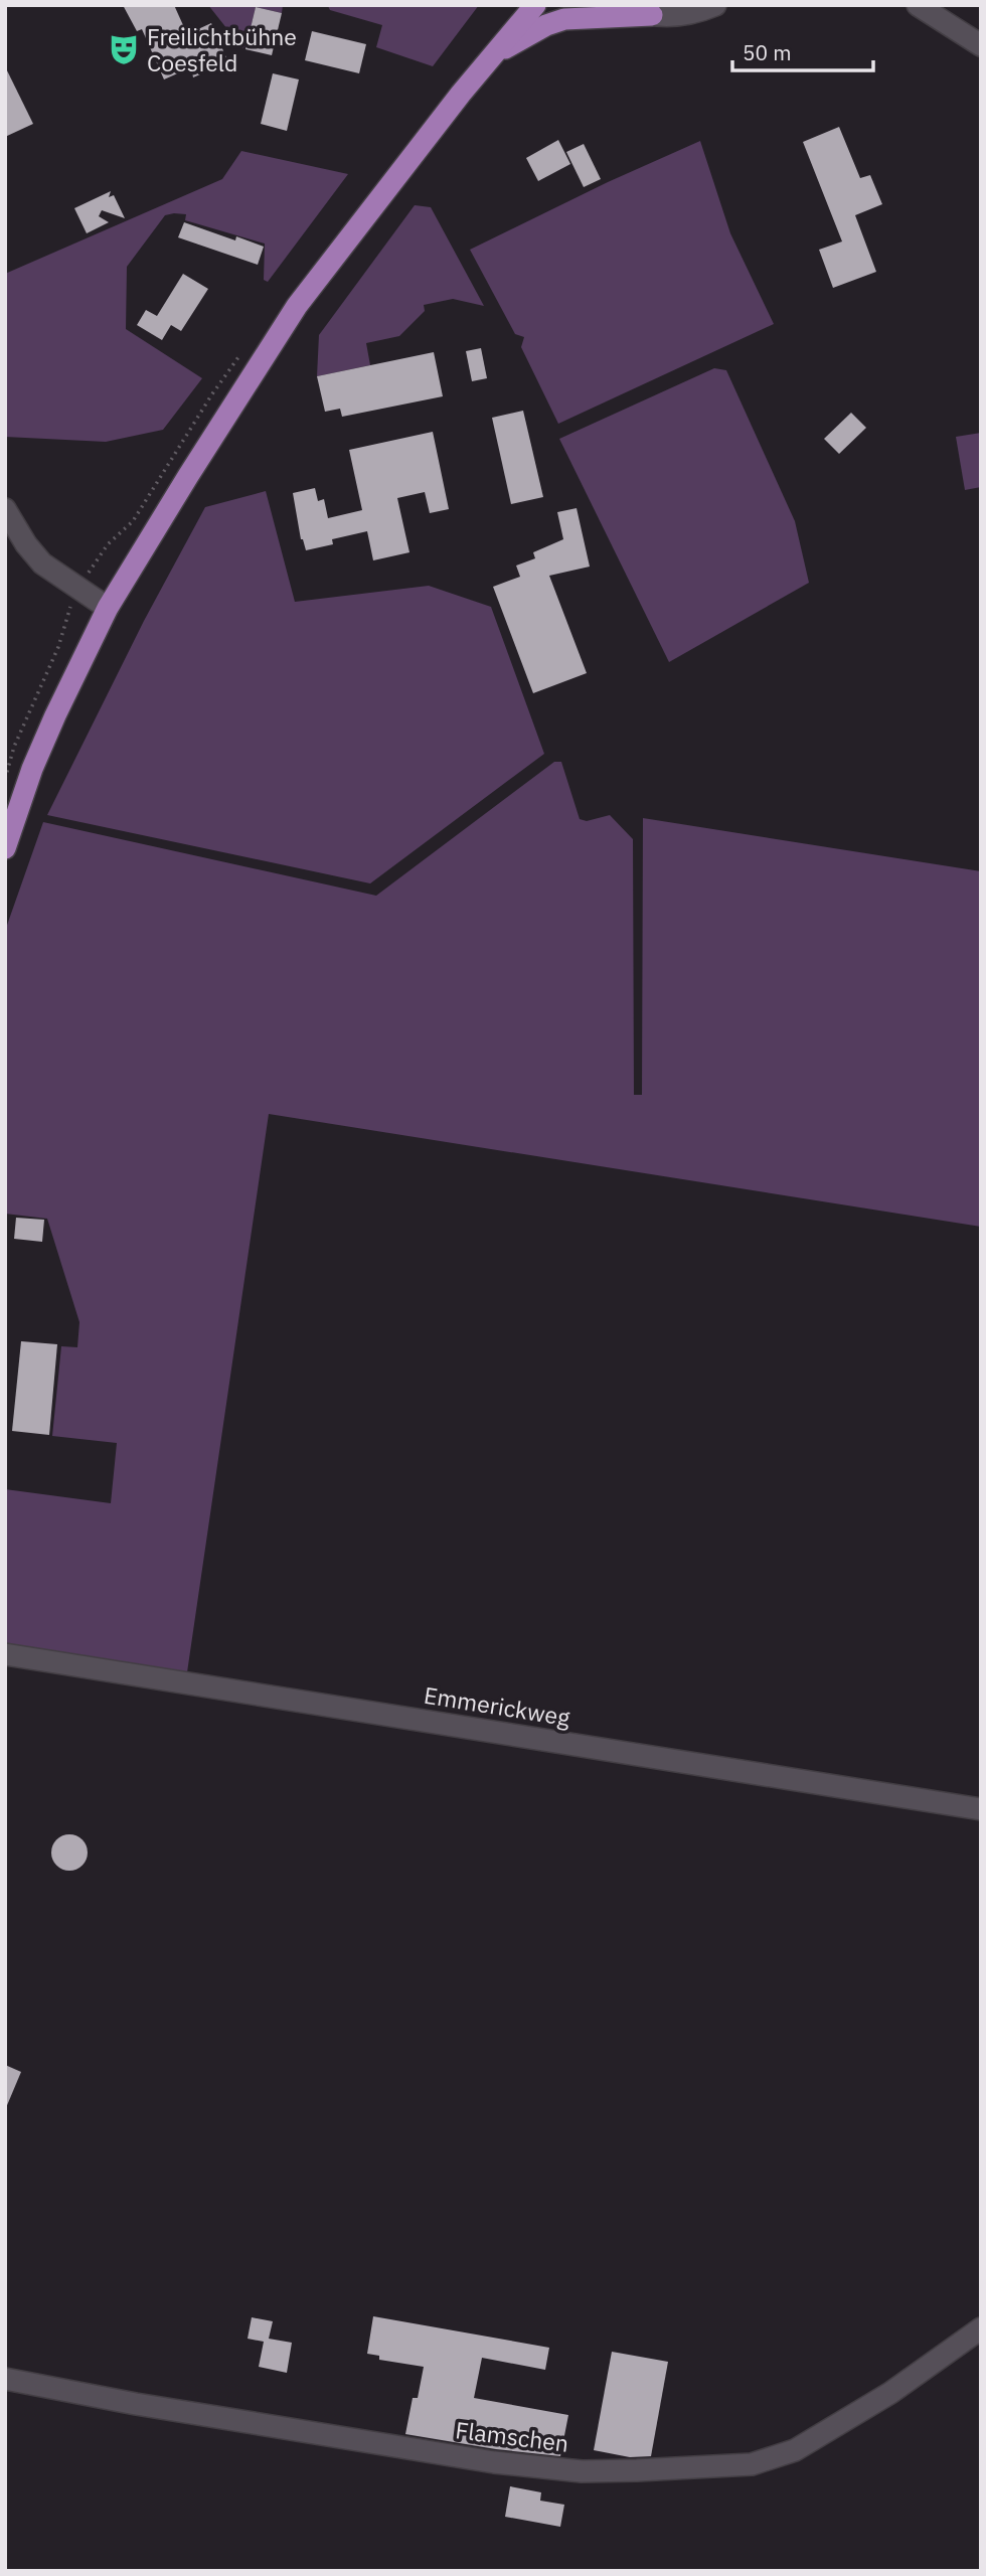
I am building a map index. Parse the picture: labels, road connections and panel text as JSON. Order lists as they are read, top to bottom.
{
  "streets": {
    "street": ["Emmerickweg", "Flamschen"]
  },
  "places": {
    "theatre": ["Freilichtbühne Coesfeld"]
  },
  "scale_bar": "50 m"
}
